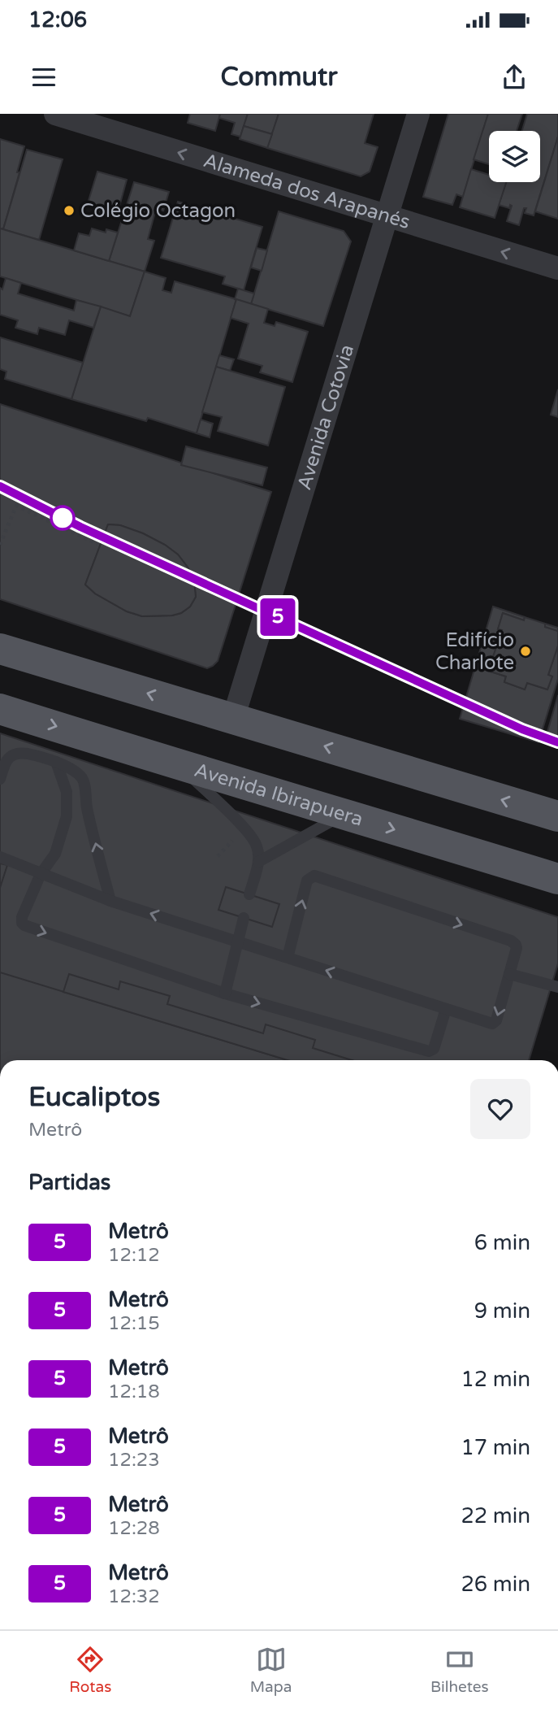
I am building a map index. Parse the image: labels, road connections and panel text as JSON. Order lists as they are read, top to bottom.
{
  "streets": {
    "main road": ["Avenida Ibirapuera"],
    "street": ["Alameda dos Arapanés", "Avenida Cotovia"]
  },
  "crossings": [
    ["Alameda dos Arapanés", "Avenida Cotovia"]
  ],
  "one_way": ["Alameda dos Arapanés"],
  "places": ["Colégio Octagon", "Edifício Charlote"],
  "lines": ["metro line 5"],
  "page": {
    "status": "12:06",
    "header": "Commutr",
    "on_map": "5",
    "heading": [
      ["Eucaliptos", "Metrô"],
      "Partidas"
    ],
    "list": [
      {
        "mark": "5",
        "name": "Metrô",
        "note": "12:12",
        "value": "6 min"
      },
      {
        "mark": "5",
        "name": "Metrô",
        "note": "12:15",
        "value": "9 min"
      },
      {
        "mark": "5",
        "name": "Metrô",
        "note": "12:18",
        "value": "12 min"
      },
      {
        "mark": "5",
        "name": "Metrô",
        "note": "12:23",
        "value": "17 min"
      },
      {
        "mark": "5",
        "name": "Metrô",
        "note": "12:28",
        "value": "22 min"
      },
      {
        "mark": "5",
        "name": "Metrô",
        "note": "12:32",
        "value": "26 min"
      }
    ],
    "tabs": ["Rotas", "Mapa", "Bilhetes"]
  }
}
